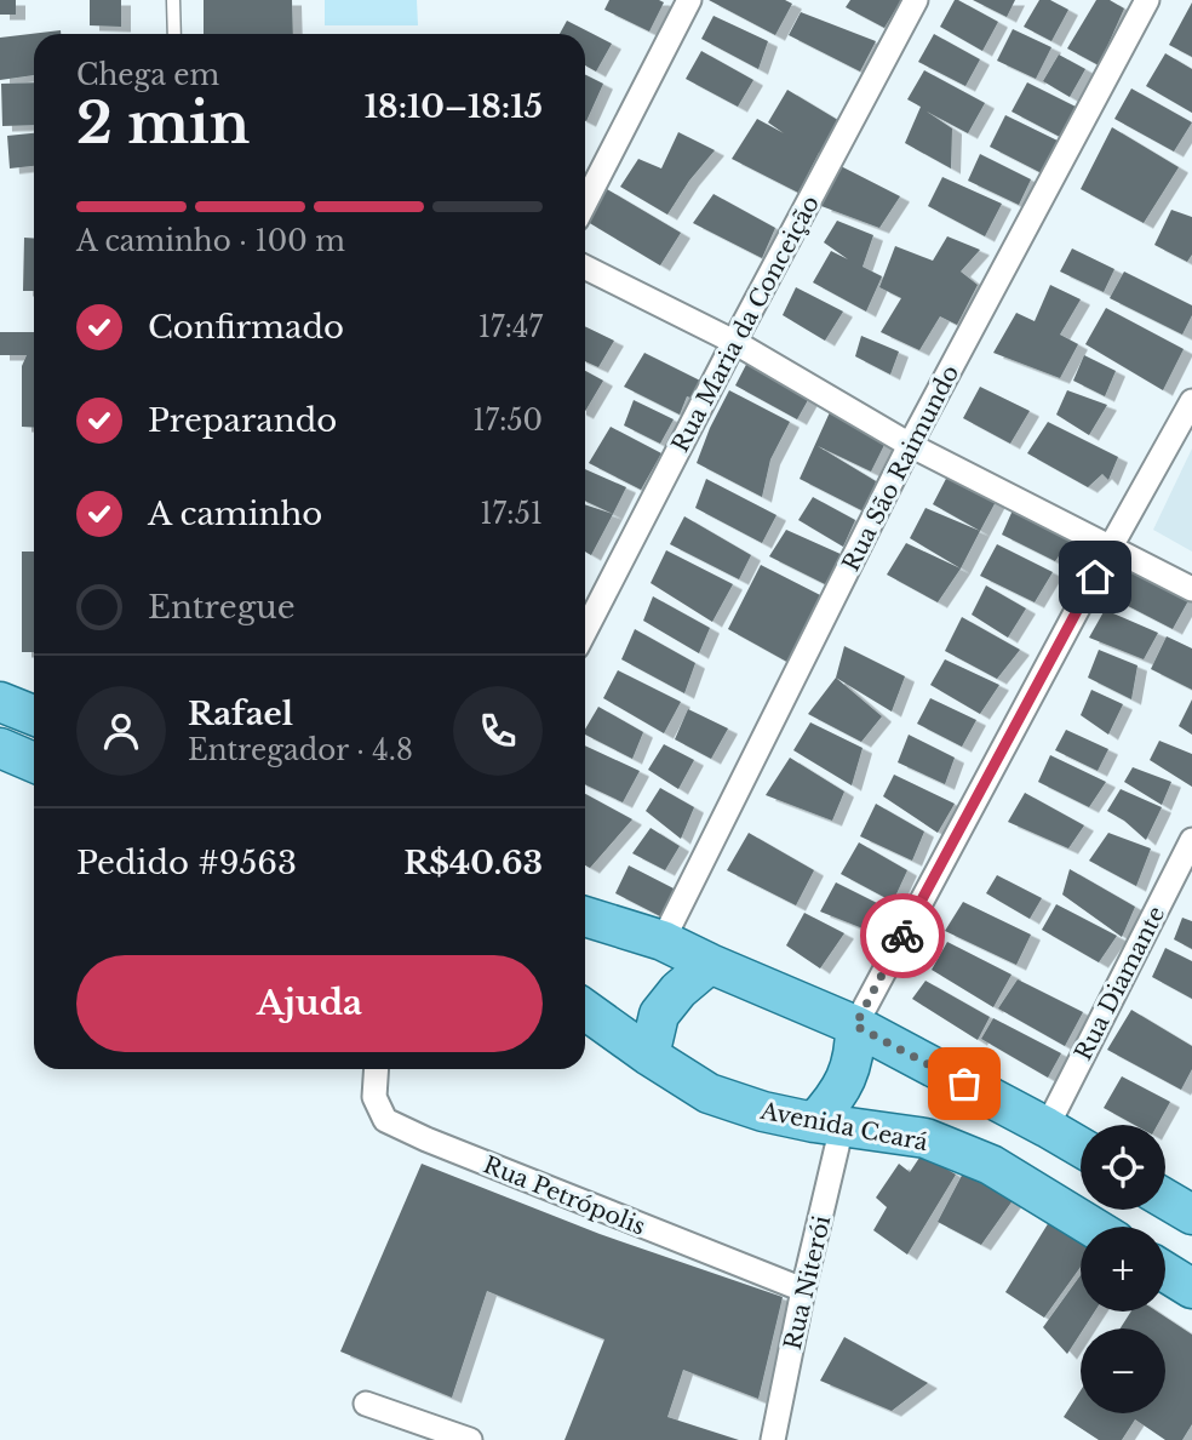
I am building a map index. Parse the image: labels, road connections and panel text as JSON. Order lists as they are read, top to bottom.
{
  "streets": {
    "main road": ["Avenida Ceará"],
    "street": [
      "Rua Maria da Conceição",
      "Rua São Raimundo",
      "Rua Diamante",
      "Rua Petrópolis",
      "Rua Niterói"
    ]
  },
  "crossings": [
    ["Avenida Ceará", "Rua Niterói"],
    ["Rua Petrópolis", "Rua Niterói"]
  ],
  "page": {
    "heading": ["2 min", "Chega em", "18:10–18:15"],
    "panel": [
      "Rafael",
      "Entregador · 4.8",
      "Pedido #9563",
      "R$40.63"
    ],
    "bar": "A caminho · 100 m",
    "list": [
      ["Confirmado", "17:47"],
      ["Preparando", "17:50"],
      ["A caminho", "17:51"],
      "Entregue"
    ],
    "buttons": "Ajuda",
    "map_buttons": ["+", "−"]
  }
}
